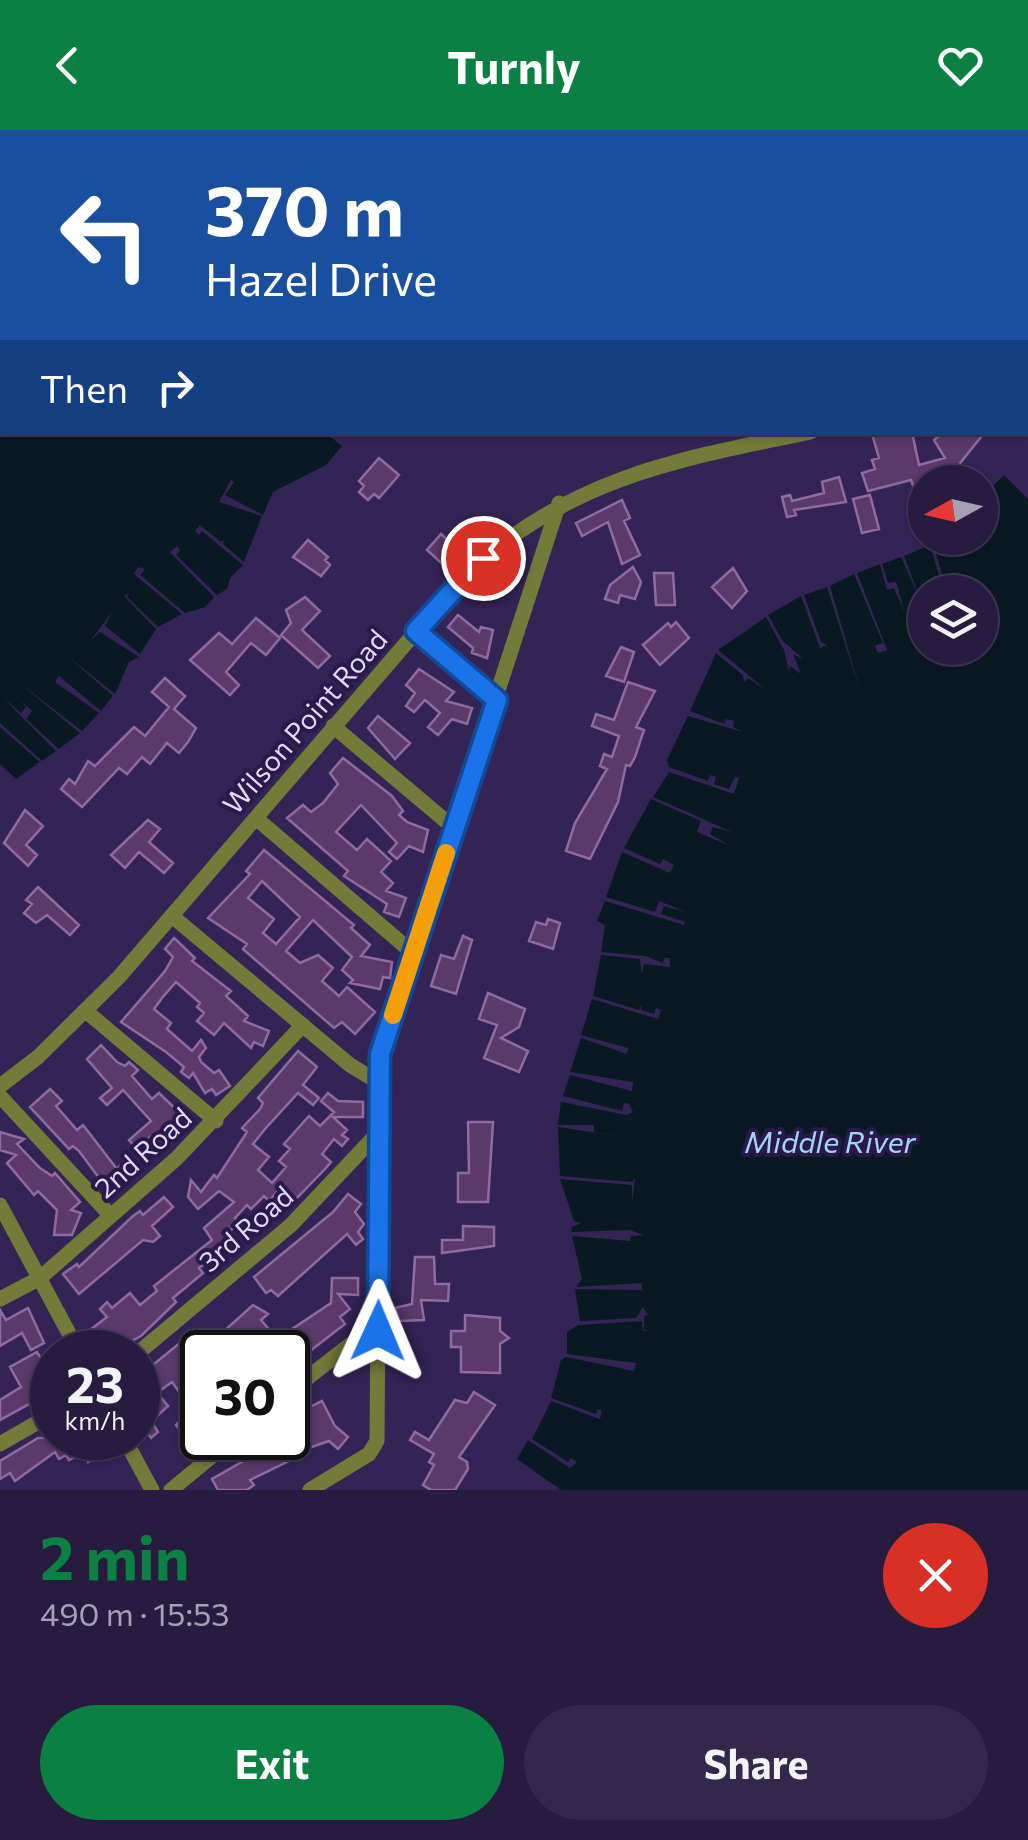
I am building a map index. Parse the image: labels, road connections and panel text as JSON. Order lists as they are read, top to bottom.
{
  "streets": {
    "street": ["Wilson Point Road", "2nd Road", "3rd Road"]
  },
  "water": ["Middle River"],
  "north": "left",
  "page": {
    "header": "Turnly",
    "turn": ["370 m", "Hazel Drive"],
    "then": "Then",
    "speed": "23 km/h",
    "limit": "30",
    "heading": ["2 min", "490 m · 15:53"],
    "buttons": ["Exit", "Share"]
  }
}
